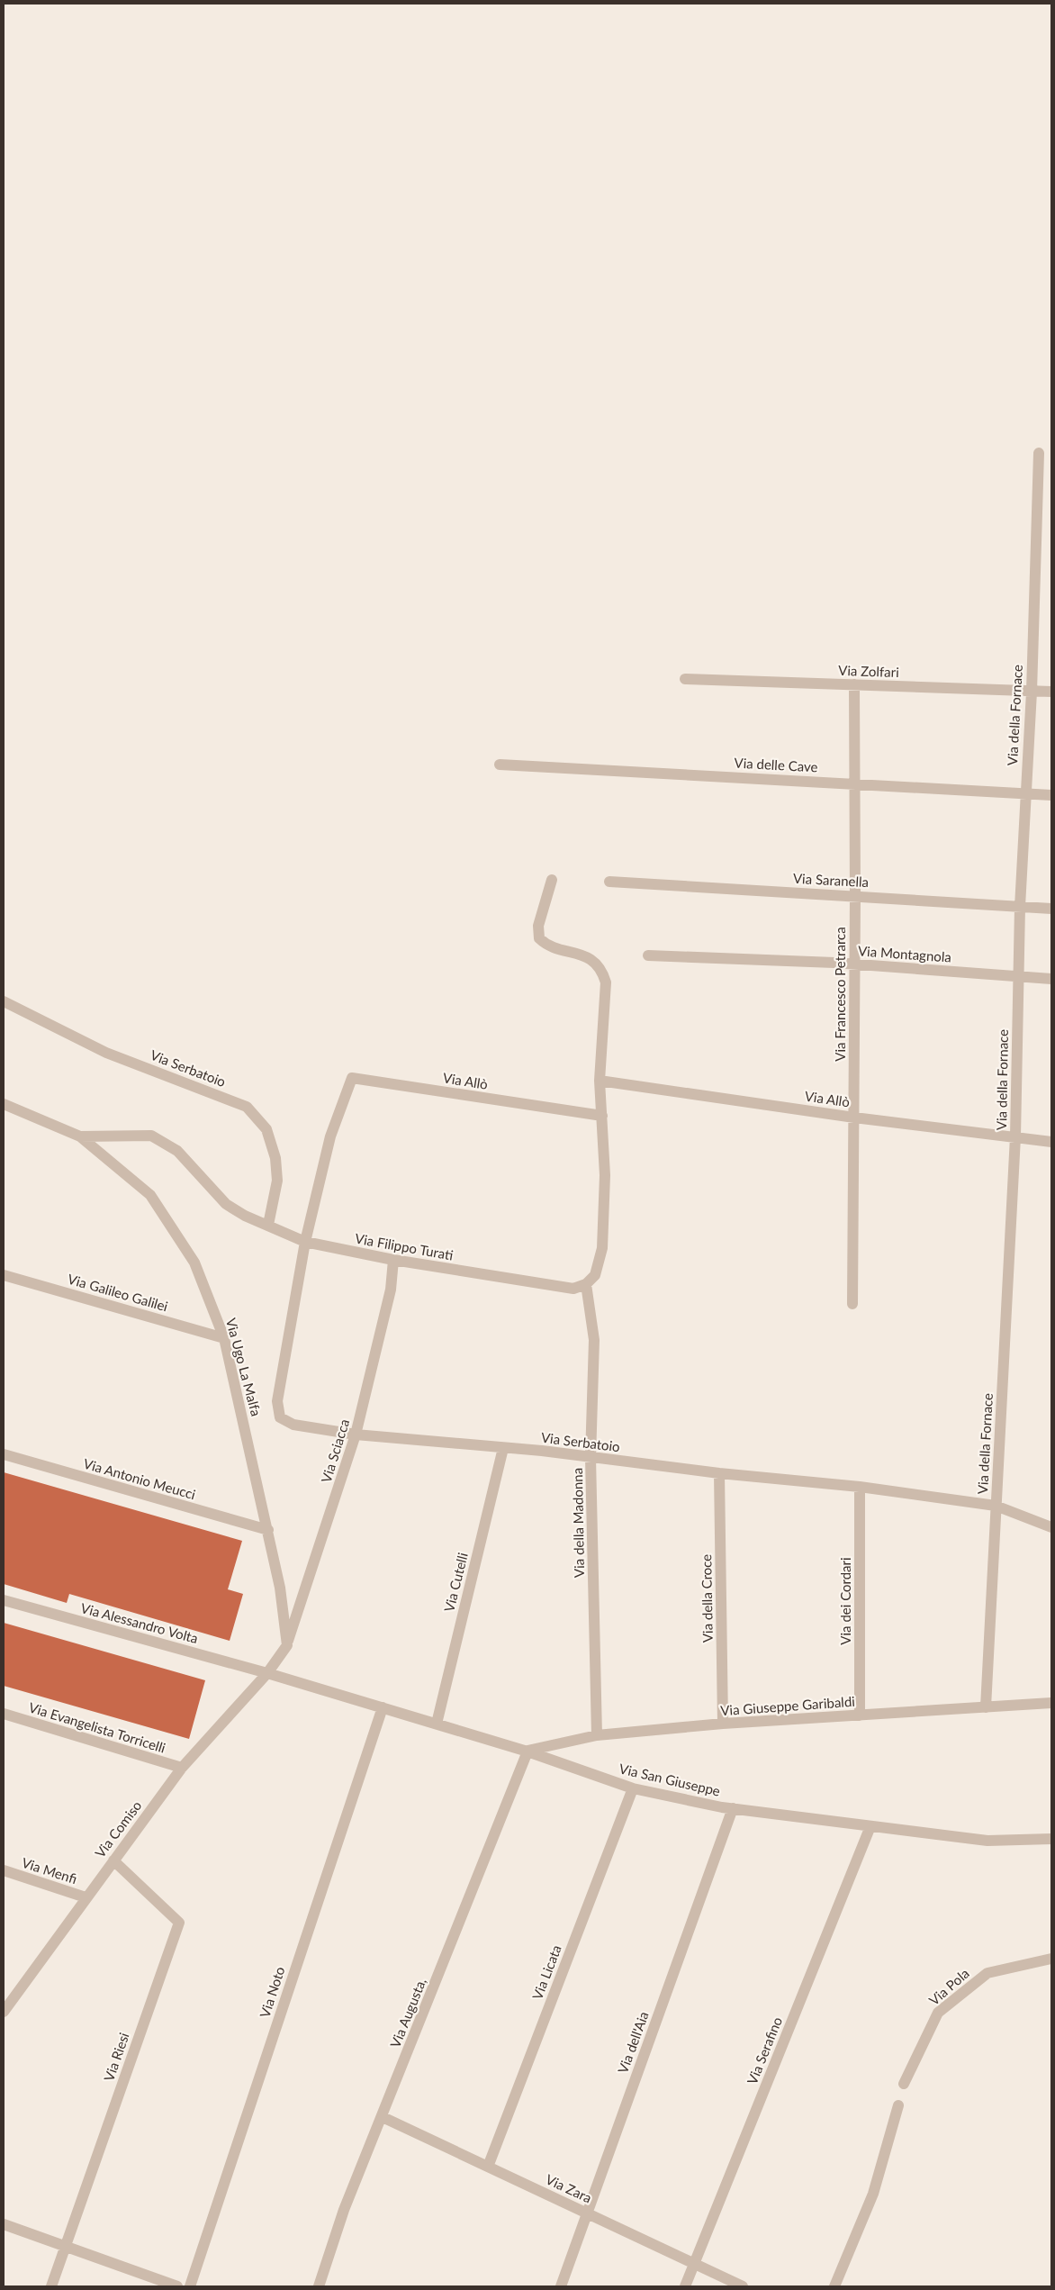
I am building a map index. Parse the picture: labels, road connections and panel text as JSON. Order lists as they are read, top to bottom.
{
  "streets": {
    "street": [
      "Via Zolfari",
      "Via della Fornace",
      "Via delle Cave",
      "Via Saranella",
      "Via Montagnola",
      "Via Francesco Petrarca",
      "Via Serbatoio",
      "Via Allò",
      "Via Filippo Turati",
      "Via Galileo Galilei",
      "Via Ugo La Malfa",
      "Via Sciacca",
      "Via Antonio Meucci",
      "Via della Madonna",
      "Via Cutelli",
      "Via della Croce",
      "Via dei Cordari",
      "Via Alessandro Volta",
      "Via Giuseppe Garibaldi",
      "Via Evangelista Torricelli",
      "Via San Giuseppe",
      "Via Comiso",
      "Via Menfi",
      "Via Licata",
      "Via Pola",
      "Via Noto",
      "Via Augusta,",
      "Via dell'Aia",
      "Via Serafino",
      "Via Riesi",
      "Via Zara"
    ]
  },
  "crossings": [
    ["Via Zolfari", "Via della Fornace"],
    ["Via Zolfari", "Via Francesco Petrarca"],
    ["Via della Fornace", "Via delle Cave"],
    ["Via della Fornace", "Via Saranella"],
    ["Via della Fornace", "Via Montagnola"],
    ["Via della Fornace", "Via Serbatoio"],
    ["Via della Fornace", "Via Allò"],
    ["Via della Fornace", "Via Giuseppe Garibaldi"],
    ["Via delle Cave", "Via Francesco Petrarca"],
    ["Via Saranella", "Via Francesco Petrarca"],
    ["Via Montagnola", "Via Francesco Petrarca"],
    ["Via Francesco Petrarca", "Via Allò"],
    ["Via Serbatoio", "Via Allò"],
    ["Via Serbatoio", "Via Filippo Turati"],
    ["Via Serbatoio", "Via Sciacca"],
    ["Via Serbatoio", "Via della Madonna"],
    ["Via Serbatoio", "Via Cutelli"],
    ["Via Serbatoio", "Via della Croce"],
    ["Via Serbatoio", "Via dei Cordari"],
    ["Via Allò", "Via Filippo Turati"],
    ["Via Filippo Turati", "Via Ugo La Malfa"],
    ["Via Filippo Turati", "Via Sciacca"],
    ["Via Filippo Turati", "Via della Madonna"],
    ["Via Galileo Galilei", "Via Ugo La Malfa"],
    ["Via Ugo La Malfa", "Via Sciacca"],
    ["Via Ugo La Malfa", "Via Antonio Meucci"],
    ["Via della Madonna", "Via Giuseppe Garibaldi"],
    ["Via Cutelli", "Via San Giuseppe"],
    ["Via della Croce", "Via Giuseppe Garibaldi"],
    ["Via dei Cordari", "Via Giuseppe Garibaldi"],
    ["Via Alessandro Volta", "Via San Giuseppe"],
    ["Via Alessandro Volta", "Via Comiso"],
    ["Via Giuseppe Garibaldi", "Via San Giuseppe"],
    ["Via Giuseppe Garibaldi", "Via Augusta,"],
    ["Via Evangelista Torricelli", "Via Comiso"],
    ["Via San Giuseppe", "Via Comiso"],
    ["Via San Giuseppe", "Via Licata"],
    ["Via San Giuseppe", "Via Noto"],
    ["Via San Giuseppe", "Via Augusta,"],
    ["Via San Giuseppe", "Via dell'Aia"],
    ["Via San Giuseppe", "Via Serafino"],
    ["Via Comiso", "Via Menfi"],
    ["Via Comiso", "Via Riesi"],
    ["Via Licata", "Via Zara"],
    ["Via Augusta,", "Via Zara"],
    ["Via dell'Aia", "Via Zara"],
    ["Via Serafino", "Via Zara"]
  ]
}
